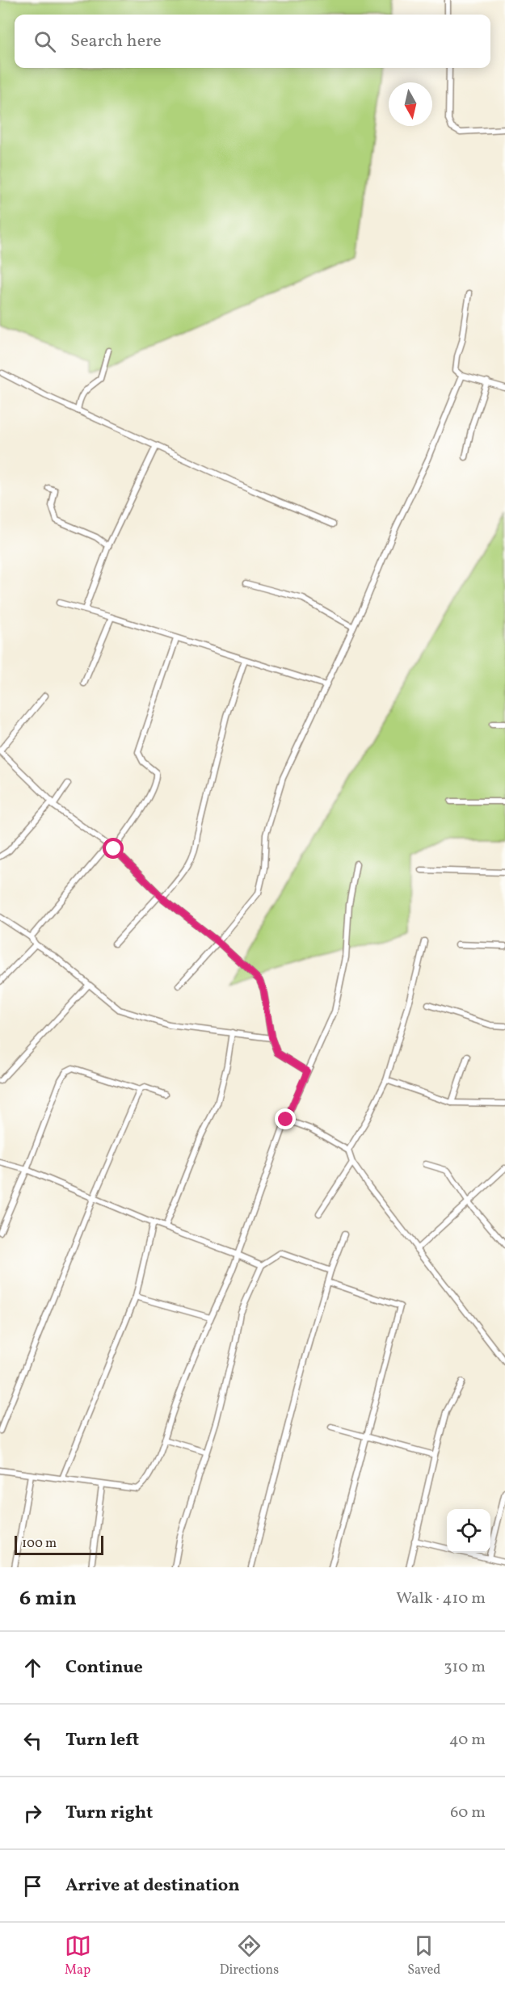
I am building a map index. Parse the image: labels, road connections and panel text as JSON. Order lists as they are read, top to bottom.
{
  "scale_bar": "100 m",
  "north": "bottom",
  "page": {
    "search": "Search here",
    "scale": "100 m",
    "heading": ["6 min", "Walk · 410 m"],
    "list": [
      ["Continue", "310 m"],
      ["Turn left", "40 m"],
      ["Turn right", "60 m"],
      "Arrive at destination"
    ],
    "nav": ["Map", "Directions", "Saved"]
  }
}
